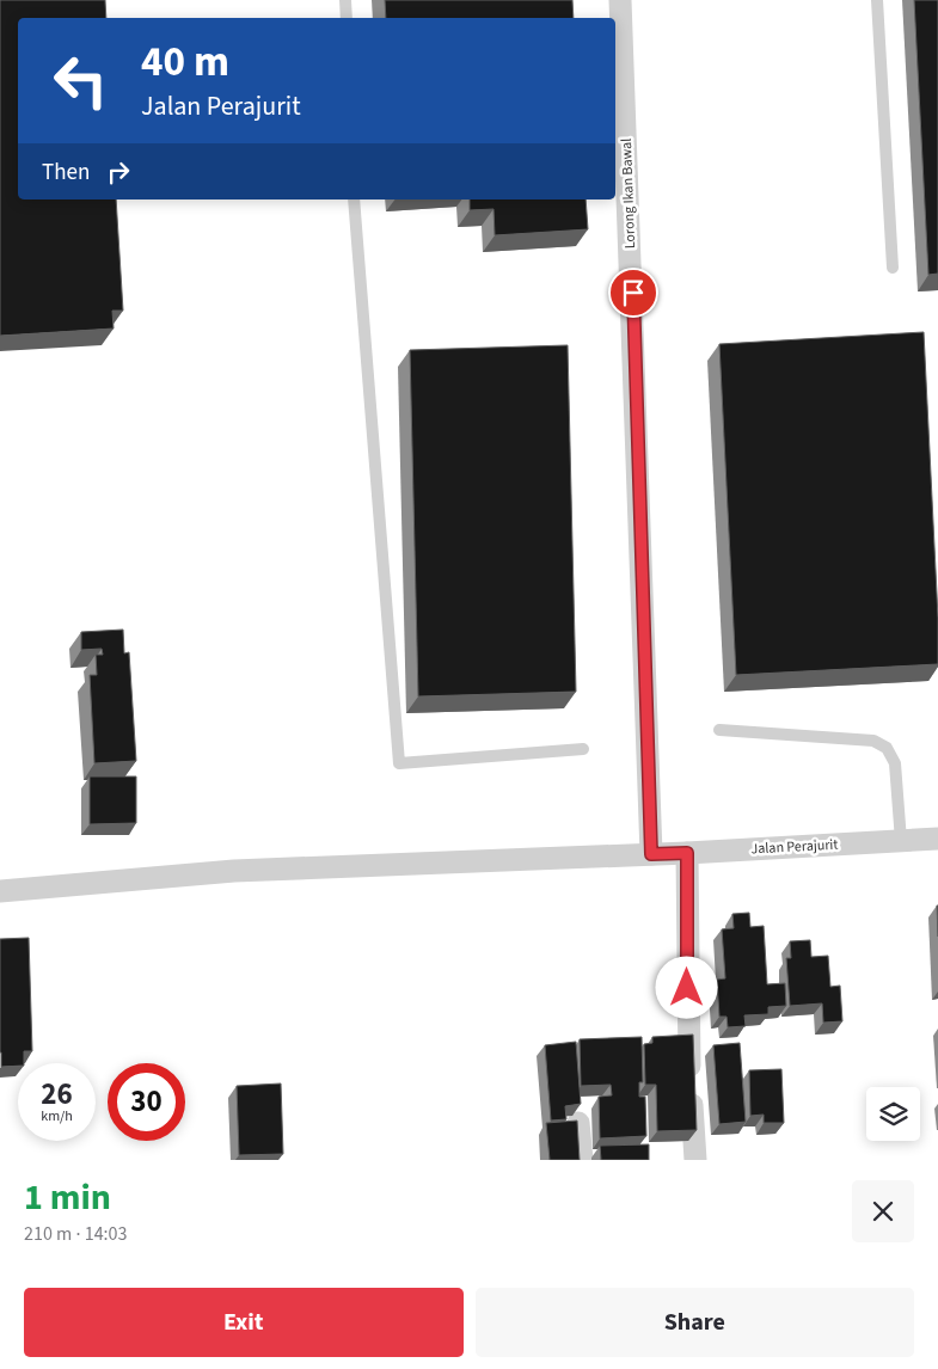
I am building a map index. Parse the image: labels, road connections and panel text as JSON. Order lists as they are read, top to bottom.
{
  "streets": {
    "street": ["Lorong Ikan Bawal", "Jalan Perajurit"]
  },
  "crossings": [
    ["Lorong Ikan Bawal", "Jalan Perajurit"]
  ],
  "page": {
    "turn": ["40 m", "Jalan Perajurit"],
    "then": "Then",
    "speed": "26 km/h",
    "limit": "30",
    "heading": ["1 min", "210 m · 14:03"],
    "buttons": ["Exit", "Share"]
  }
}
